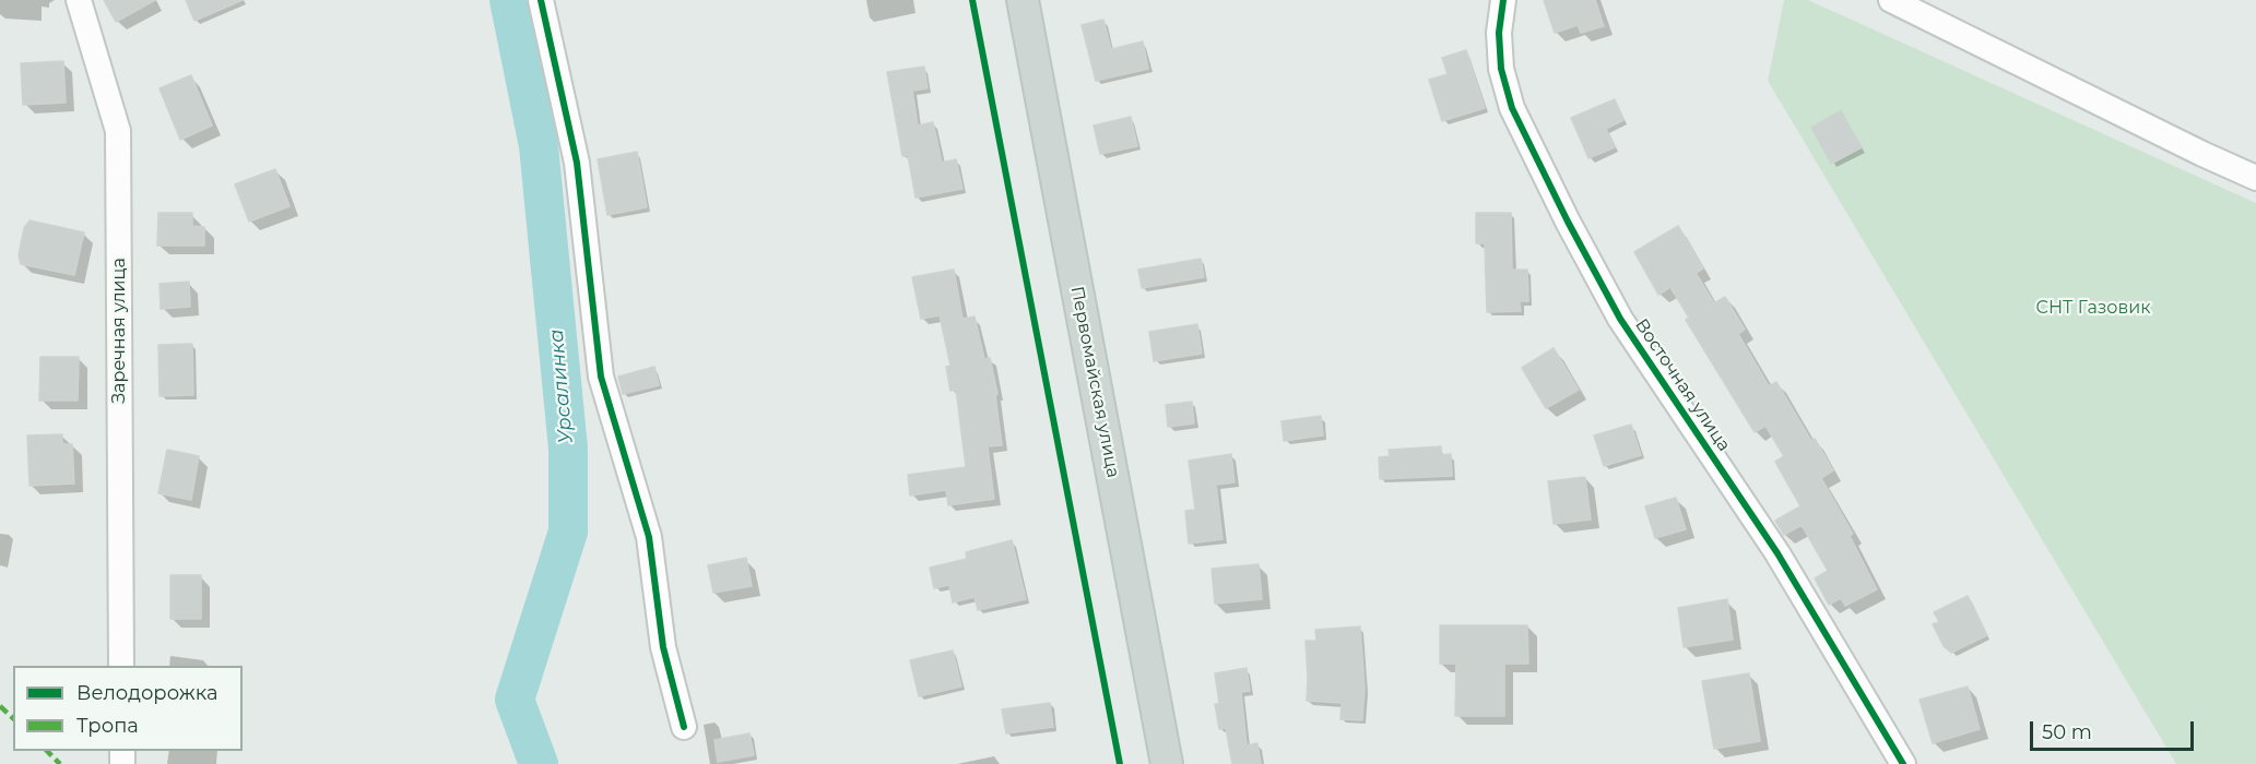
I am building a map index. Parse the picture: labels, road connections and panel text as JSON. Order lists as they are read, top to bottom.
{
  "streets": {
    "main road": ["Первомайская улица"],
    "street": ["Заречная улица", "Восточная улица"]
  },
  "water": ["Урсалинка"],
  "parks": ["СНТ Газовик"],
  "legend": ["Велодорожка", "Тропа"],
  "scale_bar": "50 m"
}
